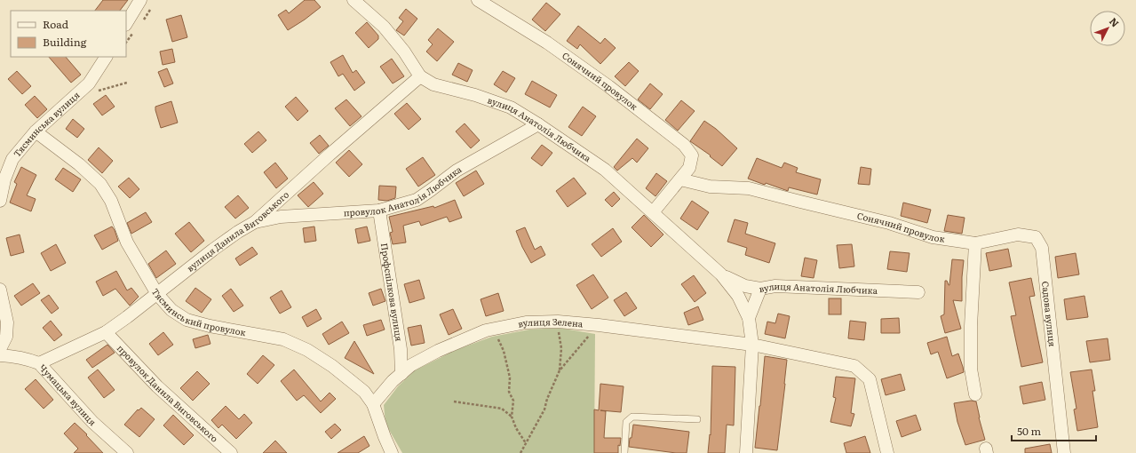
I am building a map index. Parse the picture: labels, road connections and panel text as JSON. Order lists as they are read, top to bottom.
{
  "streets": {
    "street": [
      "Сонячний провулок",
      "Тясминська вулиця",
      "вулиця Анатолія Любчика",
      "провулок Анатолія Любчика",
      "вулиця Данила Виговського",
      "Профспілкова вулиця",
      "Тясминський провулок",
      "Садова вулиця",
      "вулиця Зелена",
      "провулок Данила Виговського",
      "Чумацька вулиця"
    ]
  },
  "crossings": [
    ["Сонячний провулок", "вулиця Анатолія Любчика"],
    ["Сонячний провулок", "Садова вулиця"],
    ["Тясминська вулиця", "Тясминський провулок"],
    ["вулиця Анатолія Любчика", "провулок Анатолія Любчика"],
    ["вулиця Анатолія Любчика", "вулиця Данила Виговського"],
    ["вулиця Анатолія Любчика", "вулиця Зелена"],
    ["провулок Анатолія Любчика", "вулиця Данила Виговського"],
    ["провулок Анатолія Любчика", "Профспілкова вулиця"],
    ["вулиця Данила Виговського", "Тясминський провулок"],
    ["вулиця Данила Виговського", "провулок Данила Виговського"],
    ["вулиця Данила Виговського", "Чумацька вулиця"],
    ["Профспілкова вулиця", "вулиця Зелена"],
    ["Тясминський провулок", "вулиця Зелена"]
  ],
  "legend": ["Road", "Building"],
  "scale_bar": "50 m",
  "north": "top right"
}
